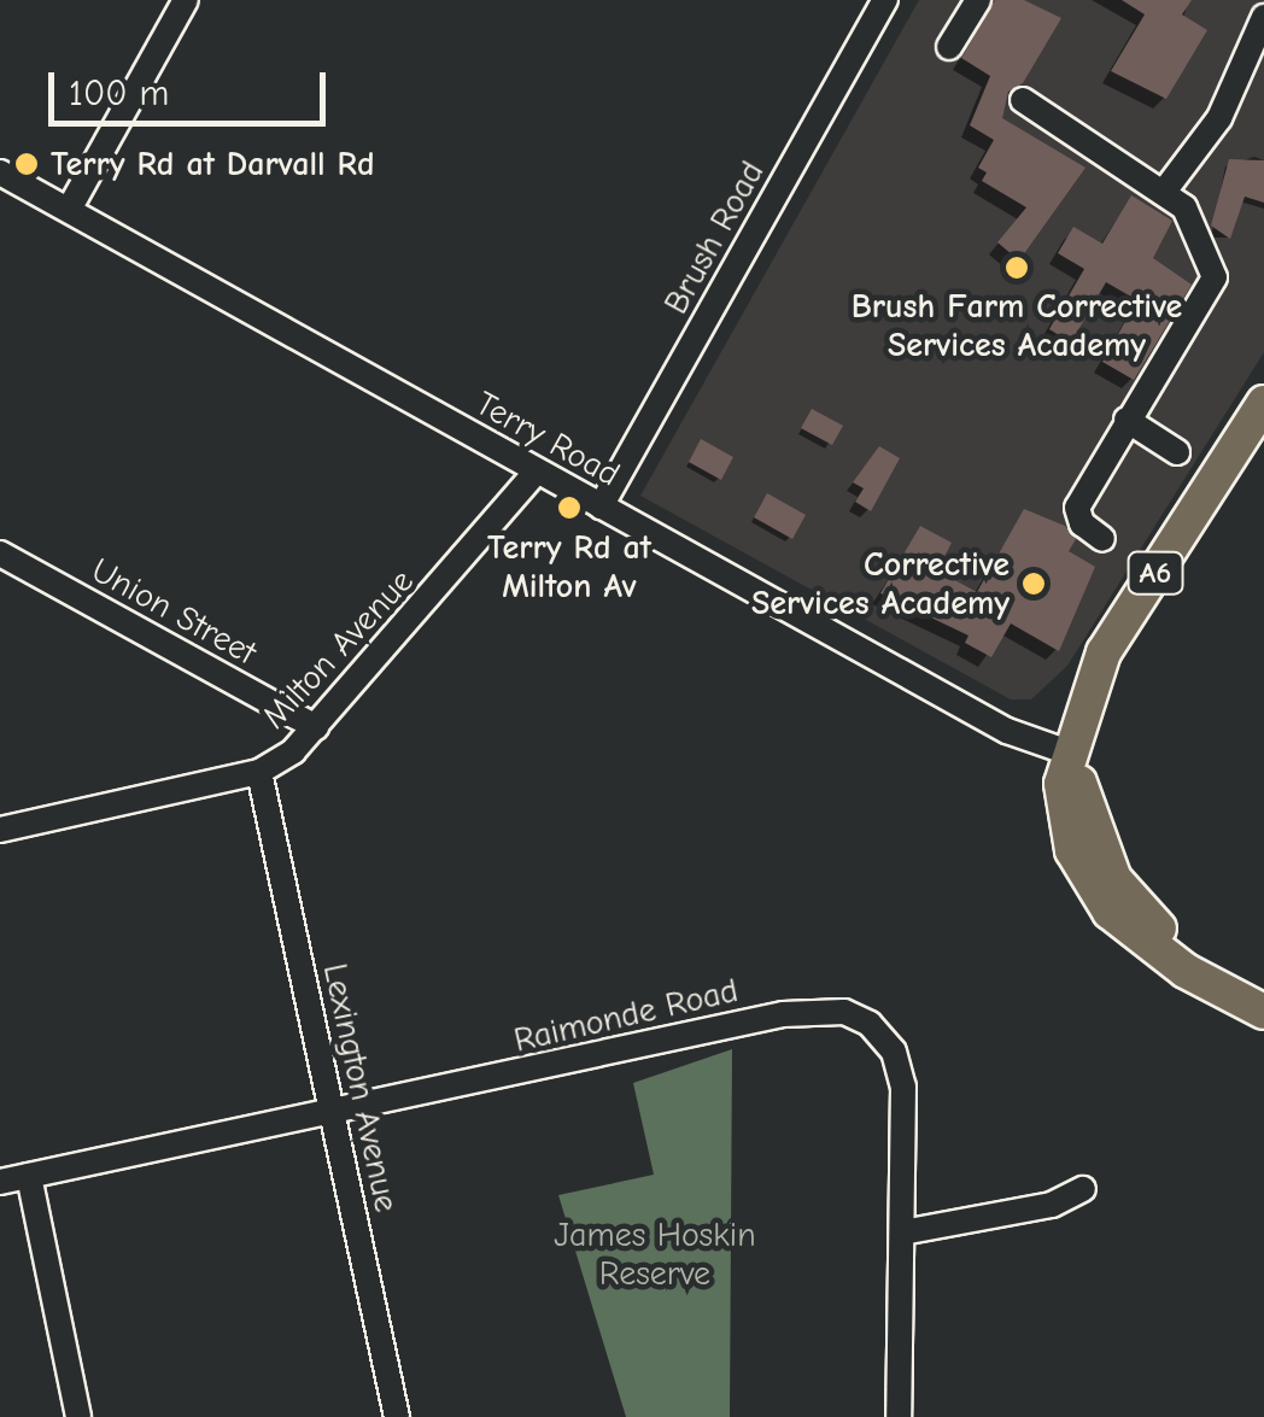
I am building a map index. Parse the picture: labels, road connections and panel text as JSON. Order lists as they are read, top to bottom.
{
  "streets": {
    "highway": ["A6"],
    "street": [
      "Brush Road",
      "Terry Road",
      "Union Street",
      "Milton Avenue",
      "Raimonde Road",
      "Lexington Avenue"
    ]
  },
  "crossings": [
    ["Brush Road", "Terry Road"],
    ["Terry Road", "A6"],
    ["Terry Road", "Milton Avenue"],
    ["Union Street", "Milton Avenue"],
    ["Milton Avenue", "Lexington Avenue"],
    ["Raimonde Road", "Lexington Avenue"]
  ],
  "parks": ["James Hoskin Reserve"],
  "places": [
    "Terry Rd at Darvall Rd",
    "Brush Farm Corrective Services Academy",
    "Terry Rd at Milton Av",
    "Corrective Services Academy"
  ],
  "scale_bar": "100 m"
}
